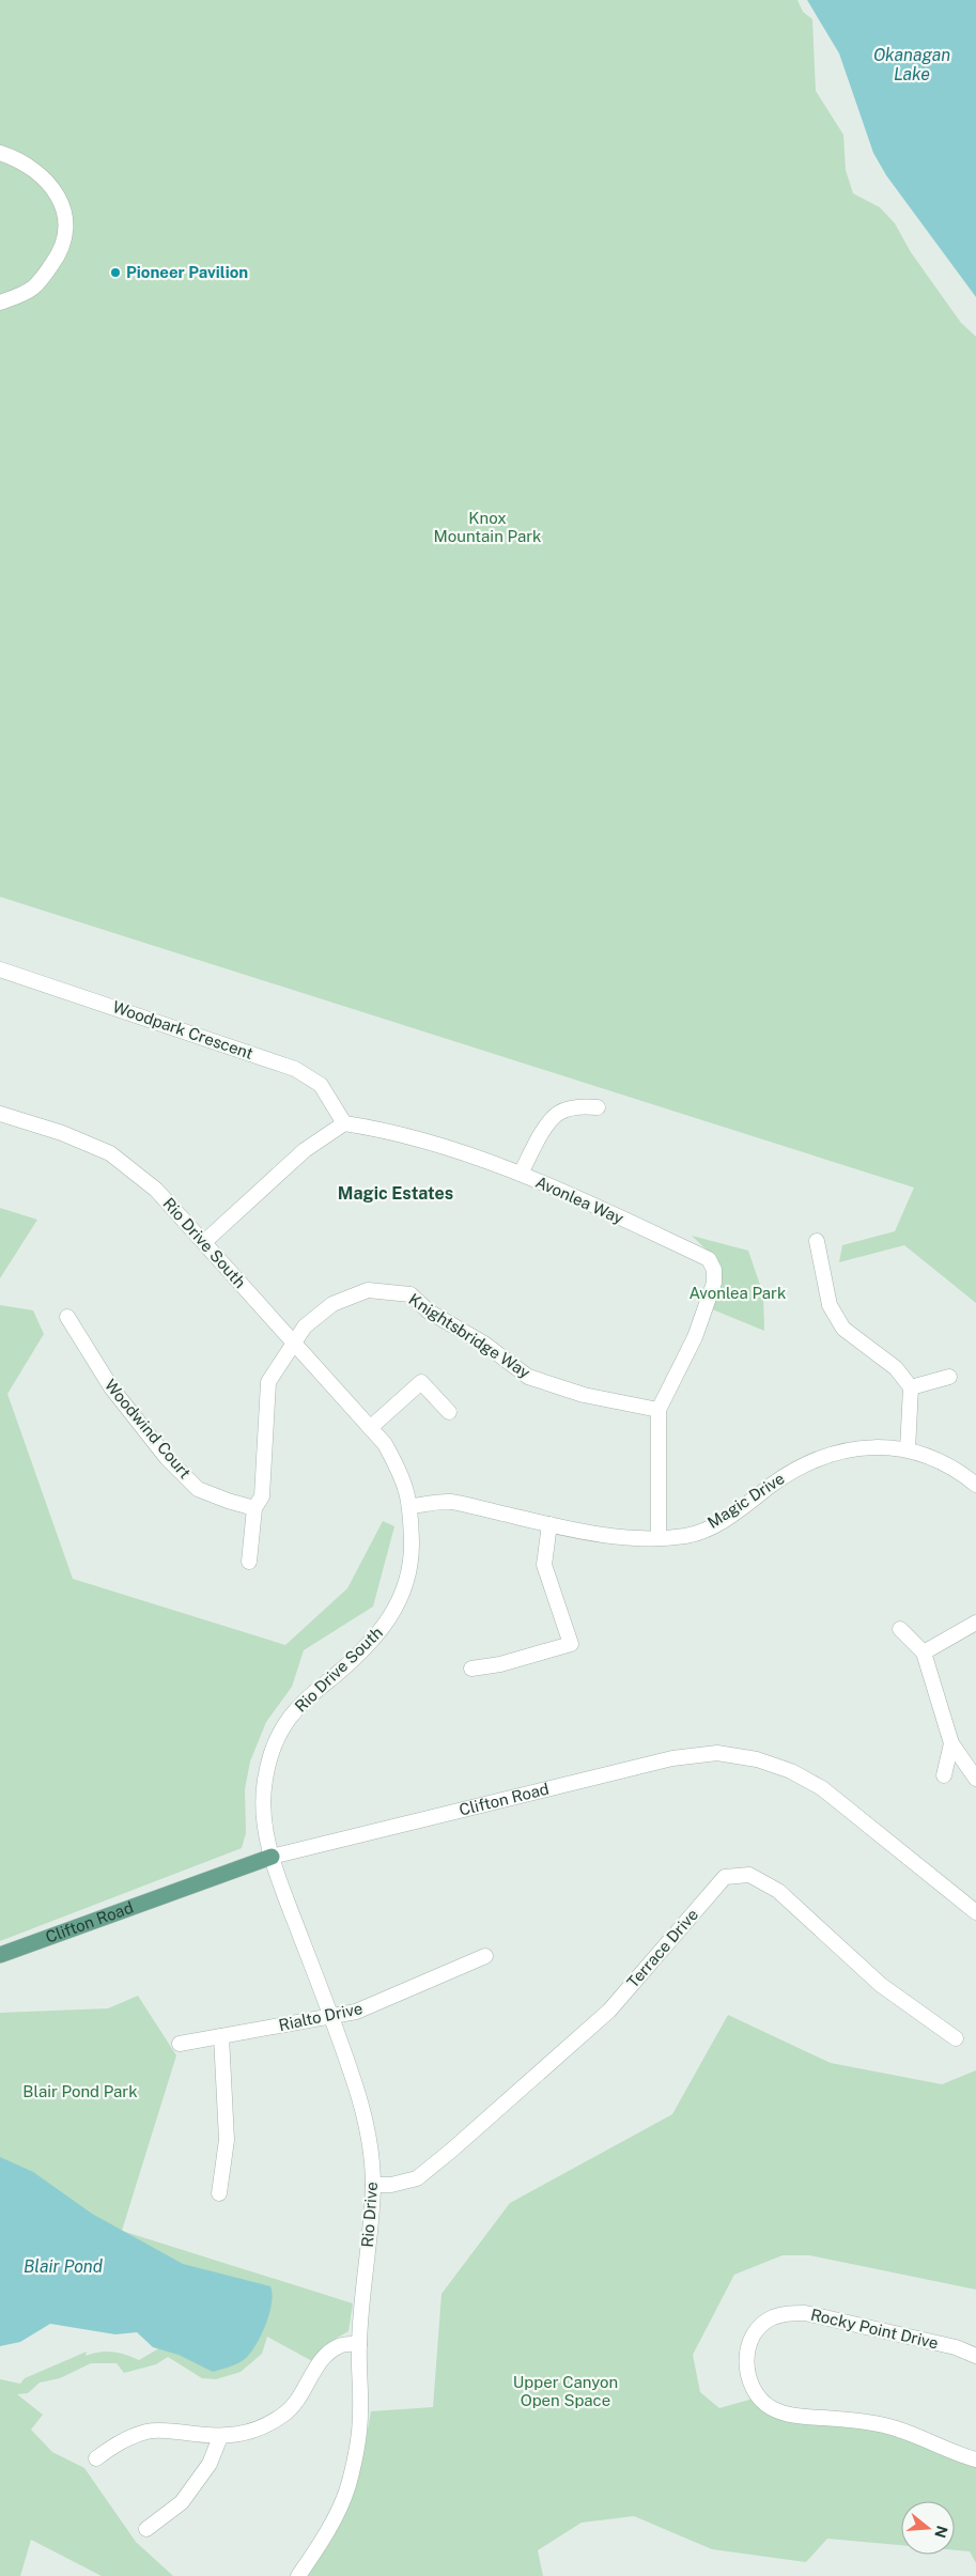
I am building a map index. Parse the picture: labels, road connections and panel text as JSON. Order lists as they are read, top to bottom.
{
  "streets": {
    "main road": ["Clifton Road"],
    "street": [
      "Woodpark Crescent",
      "Avonlea Way",
      "Rio Drive South",
      "Knightsbridge Way",
      "Woodwind Court",
      "Magic Drive",
      "Terrace Drive",
      "Rialto Drive",
      "Rio Drive",
      "Rocky Point Drive"
    ]
  },
  "crossings": [
    ["Woodpark Crescent", "Avonlea Way"],
    ["Avonlea Way", "Knightsbridge Way"],
    ["Avonlea Way", "Magic Drive"],
    ["Rio Drive South", "Knightsbridge Way"],
    ["Rio Drive South", "Magic Drive"],
    ["Rio Drive South", "Clifton Road"],
    ["Rio Drive South", "Rio Drive"],
    ["Knightsbridge Way", "Woodwind Court"],
    ["Clifton Road", "Rio Drive"],
    ["Terrace Drive", "Rio Drive"],
    ["Rialto Drive", "Rio Drive"]
  ],
  "districts": ["Magic Estates"],
  "water": ["Okanagan Lake", "Blair Pond"],
  "parks": [
    "Knox Mountain Park",
    "Avonlea Park",
    "Blair Pond Park",
    "Upper Canyon Open Space"
  ],
  "places": ["Pioneer Pavilion"],
  "north": "right"
}
